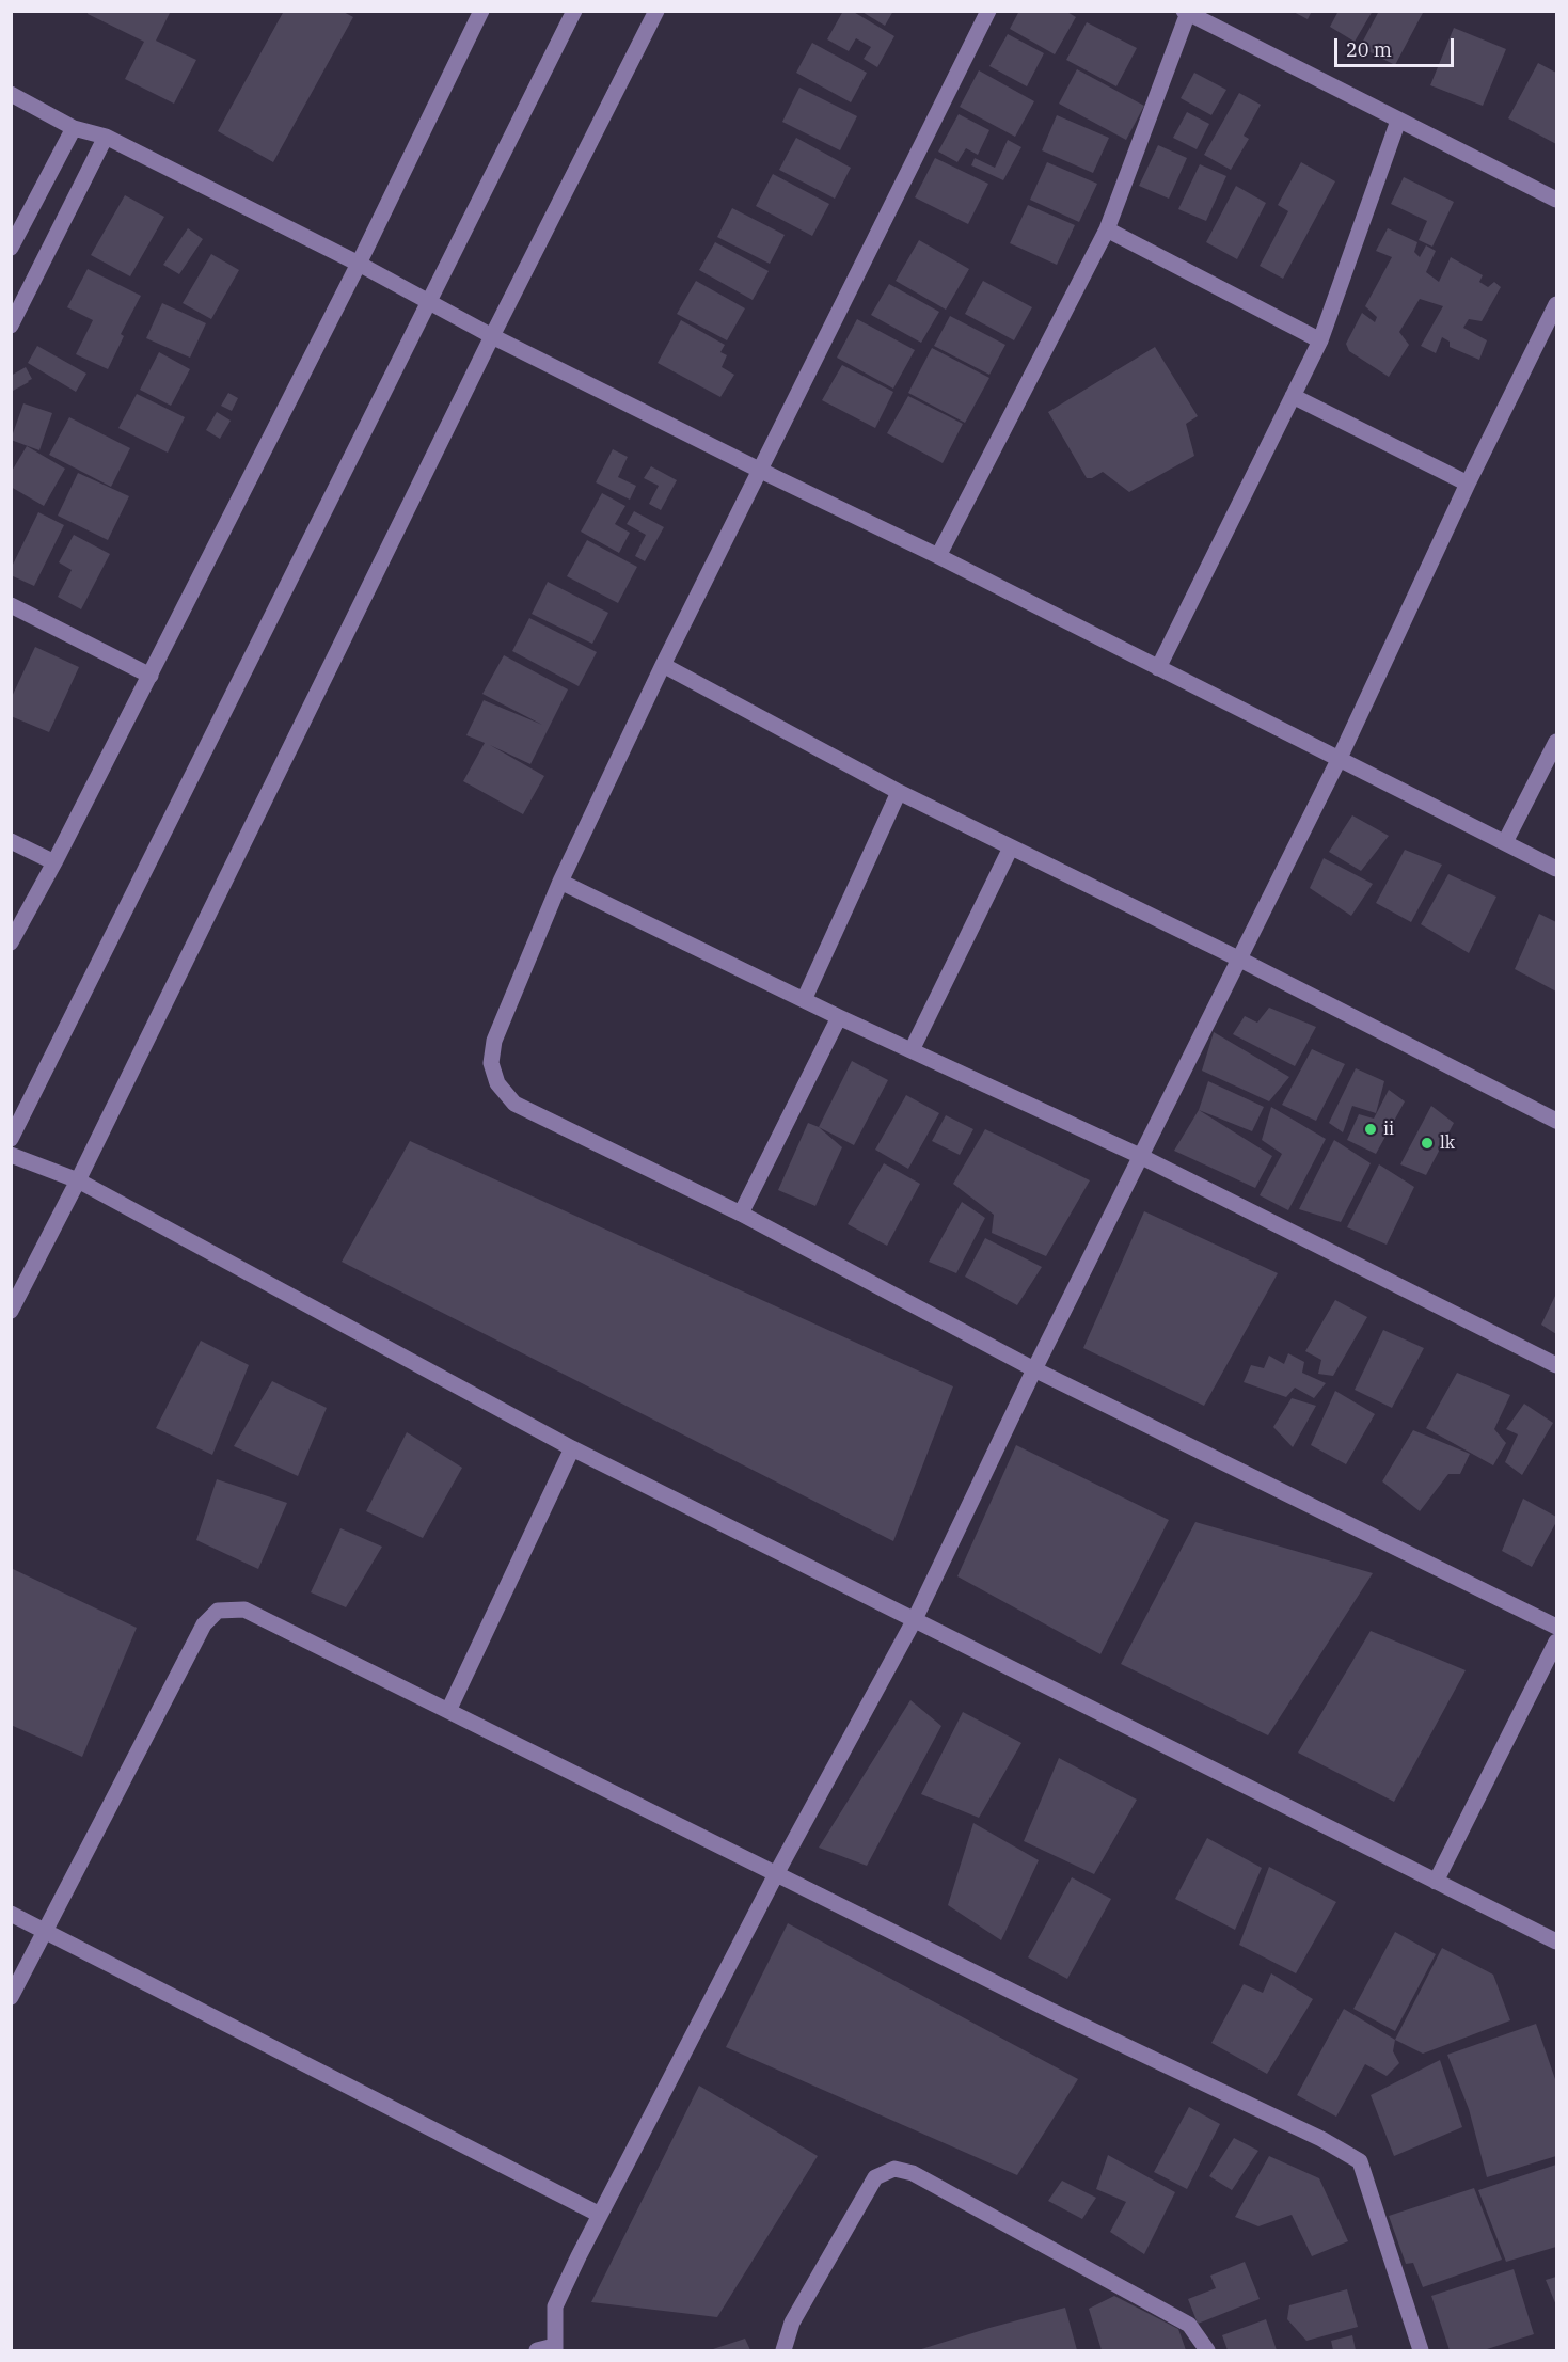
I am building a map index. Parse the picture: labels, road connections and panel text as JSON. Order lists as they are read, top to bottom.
{
  "places": ["ii", "lk"],
  "scale_bar": "20 m"
}
